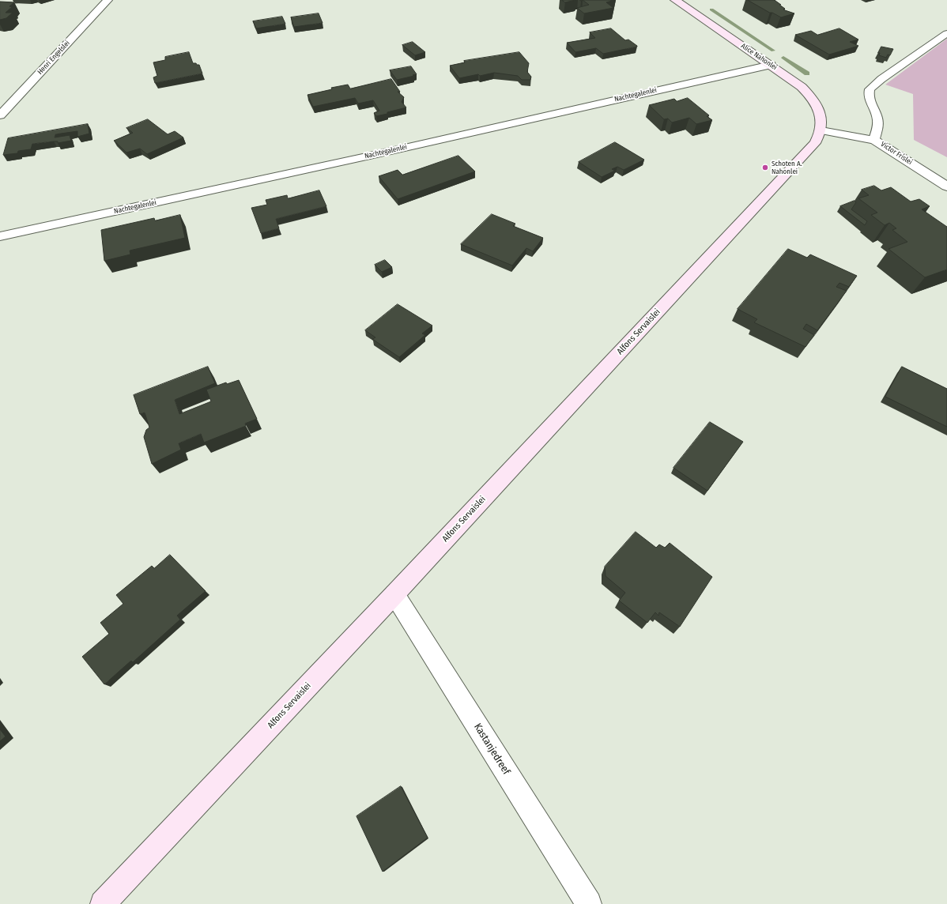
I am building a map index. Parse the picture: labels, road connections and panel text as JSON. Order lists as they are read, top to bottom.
{
  "streets": {
    "street": [
      "Alice Nahonlei",
      "Henri Engelslei",
      "Nachtegalenlei",
      "Victor Frislei",
      "Alfons Servaislei",
      "Kastanjedreef"
    ]
  },
  "crossings": [
    ["Alice Nahonlei", "Nachtegalenlei"],
    ["Alice Nahonlei", "Victor Frislei"],
    ["Alice Nahonlei", "Alfons Servaislei"],
    ["Victor Frislei", "Alfons Servaislei"],
    ["Alfons Servaislei", "Kastanjedreef"]
  ],
  "places": ["Schoten A. Nahonlei"]
}
